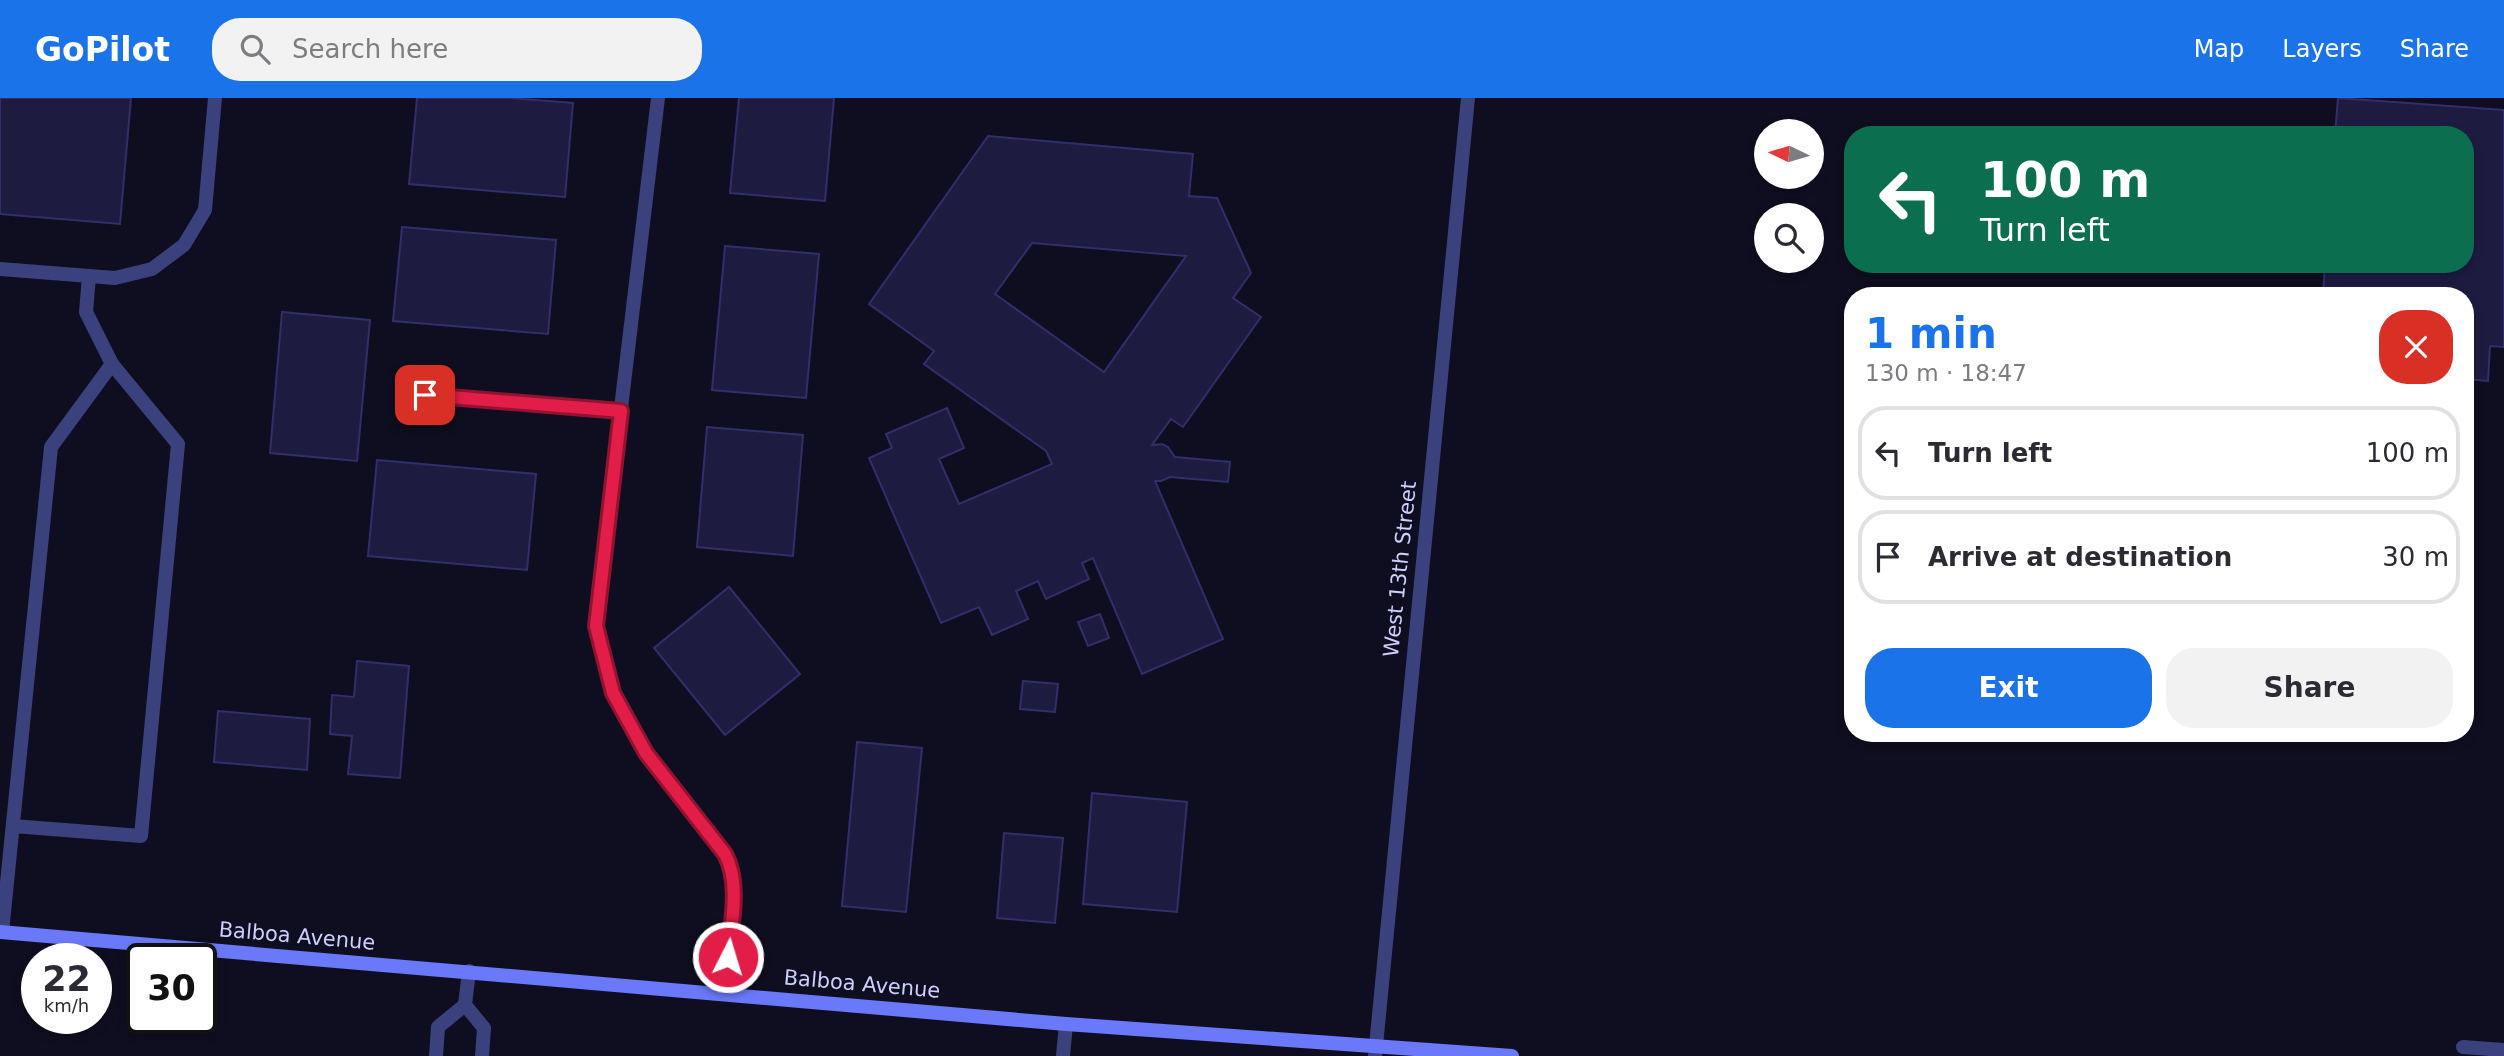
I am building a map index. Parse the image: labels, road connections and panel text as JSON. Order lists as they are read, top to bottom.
{
  "streets": {
    "street": ["West 13th Street", "Balboa Avenue"]
  },
  "crossings": [
    ["West 13th Street", "Balboa Avenue"]
  ],
  "north": "left",
  "page": {
    "header": "GoPilot",
    "search": "Search here",
    "nav": ["Map", "Layers", "Share"],
    "turn": ["100 m", "Turn left"],
    "heading": ["1 min", "130 m · 18:47"],
    "list": [
      {
        "name": "Turn left",
        "value": "100 m"
      },
      {
        "name": "Arrive at destination",
        "value": "30 m"
      }
    ],
    "buttons": ["Exit", "Share"],
    "speed": "22 km/h",
    "limit": "30"
  }
}
